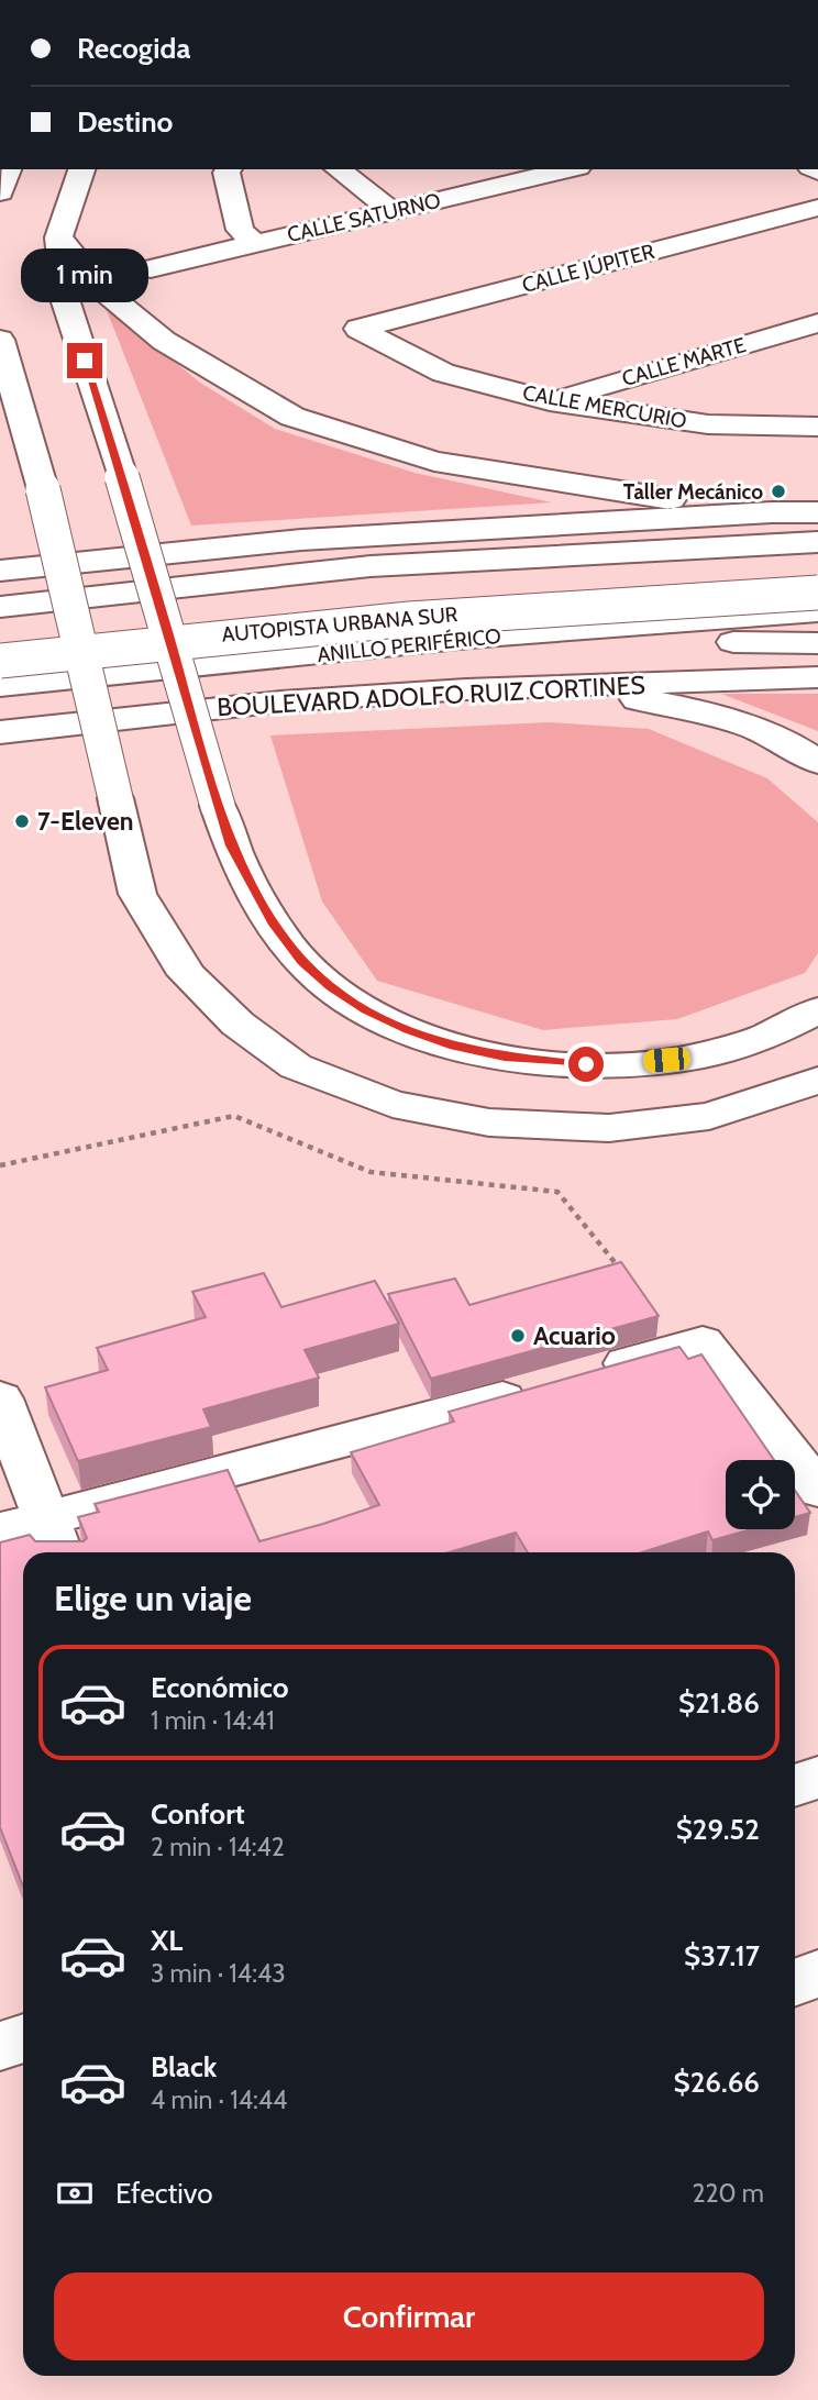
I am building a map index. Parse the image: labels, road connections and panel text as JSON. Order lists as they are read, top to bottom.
{
  "streets": {
    "main road": [
      "CALLE SATURNO",
      "CALLE JÚPITER",
      "CALLE MARTE",
      "CALLE MERCURIO",
      "AUTOPISTA URBANA SUR",
      "ANILLO PERIFÉRICO",
      "BOULEVARD ADOLFO RUIZ CORTINES"
    ]
  },
  "crossings": [
    ["CALLE JÚPITER", "CALLE MERCURIO"],
    ["CALLE MARTE", "CALLE MERCURIO"]
  ],
  "places": ["Taller Mecánico", "7-Eleven", "Acuario"],
  "page": {
    "banner": ["Recogida", "Destino"],
    "bubble": "1 min",
    "heading": "Elige un viaje",
    "list": [
      {
        "name": "Económico",
        "note": "1 min · 14:41",
        "value": "$21.86"
      },
      {
        "name": "Confort",
        "note": "2 min · 14:42",
        "value": "$29.52"
      },
      {
        "name": "XL",
        "note": "3 min · 14:43",
        "value": "$37.17"
      },
      {
        "name": "Black",
        "note": "4 min · 14:44",
        "value": "$26.66"
      }
    ],
    "pay": ["Efectivo", "220 m"],
    "buttons": "Confirmar"
  }
}
